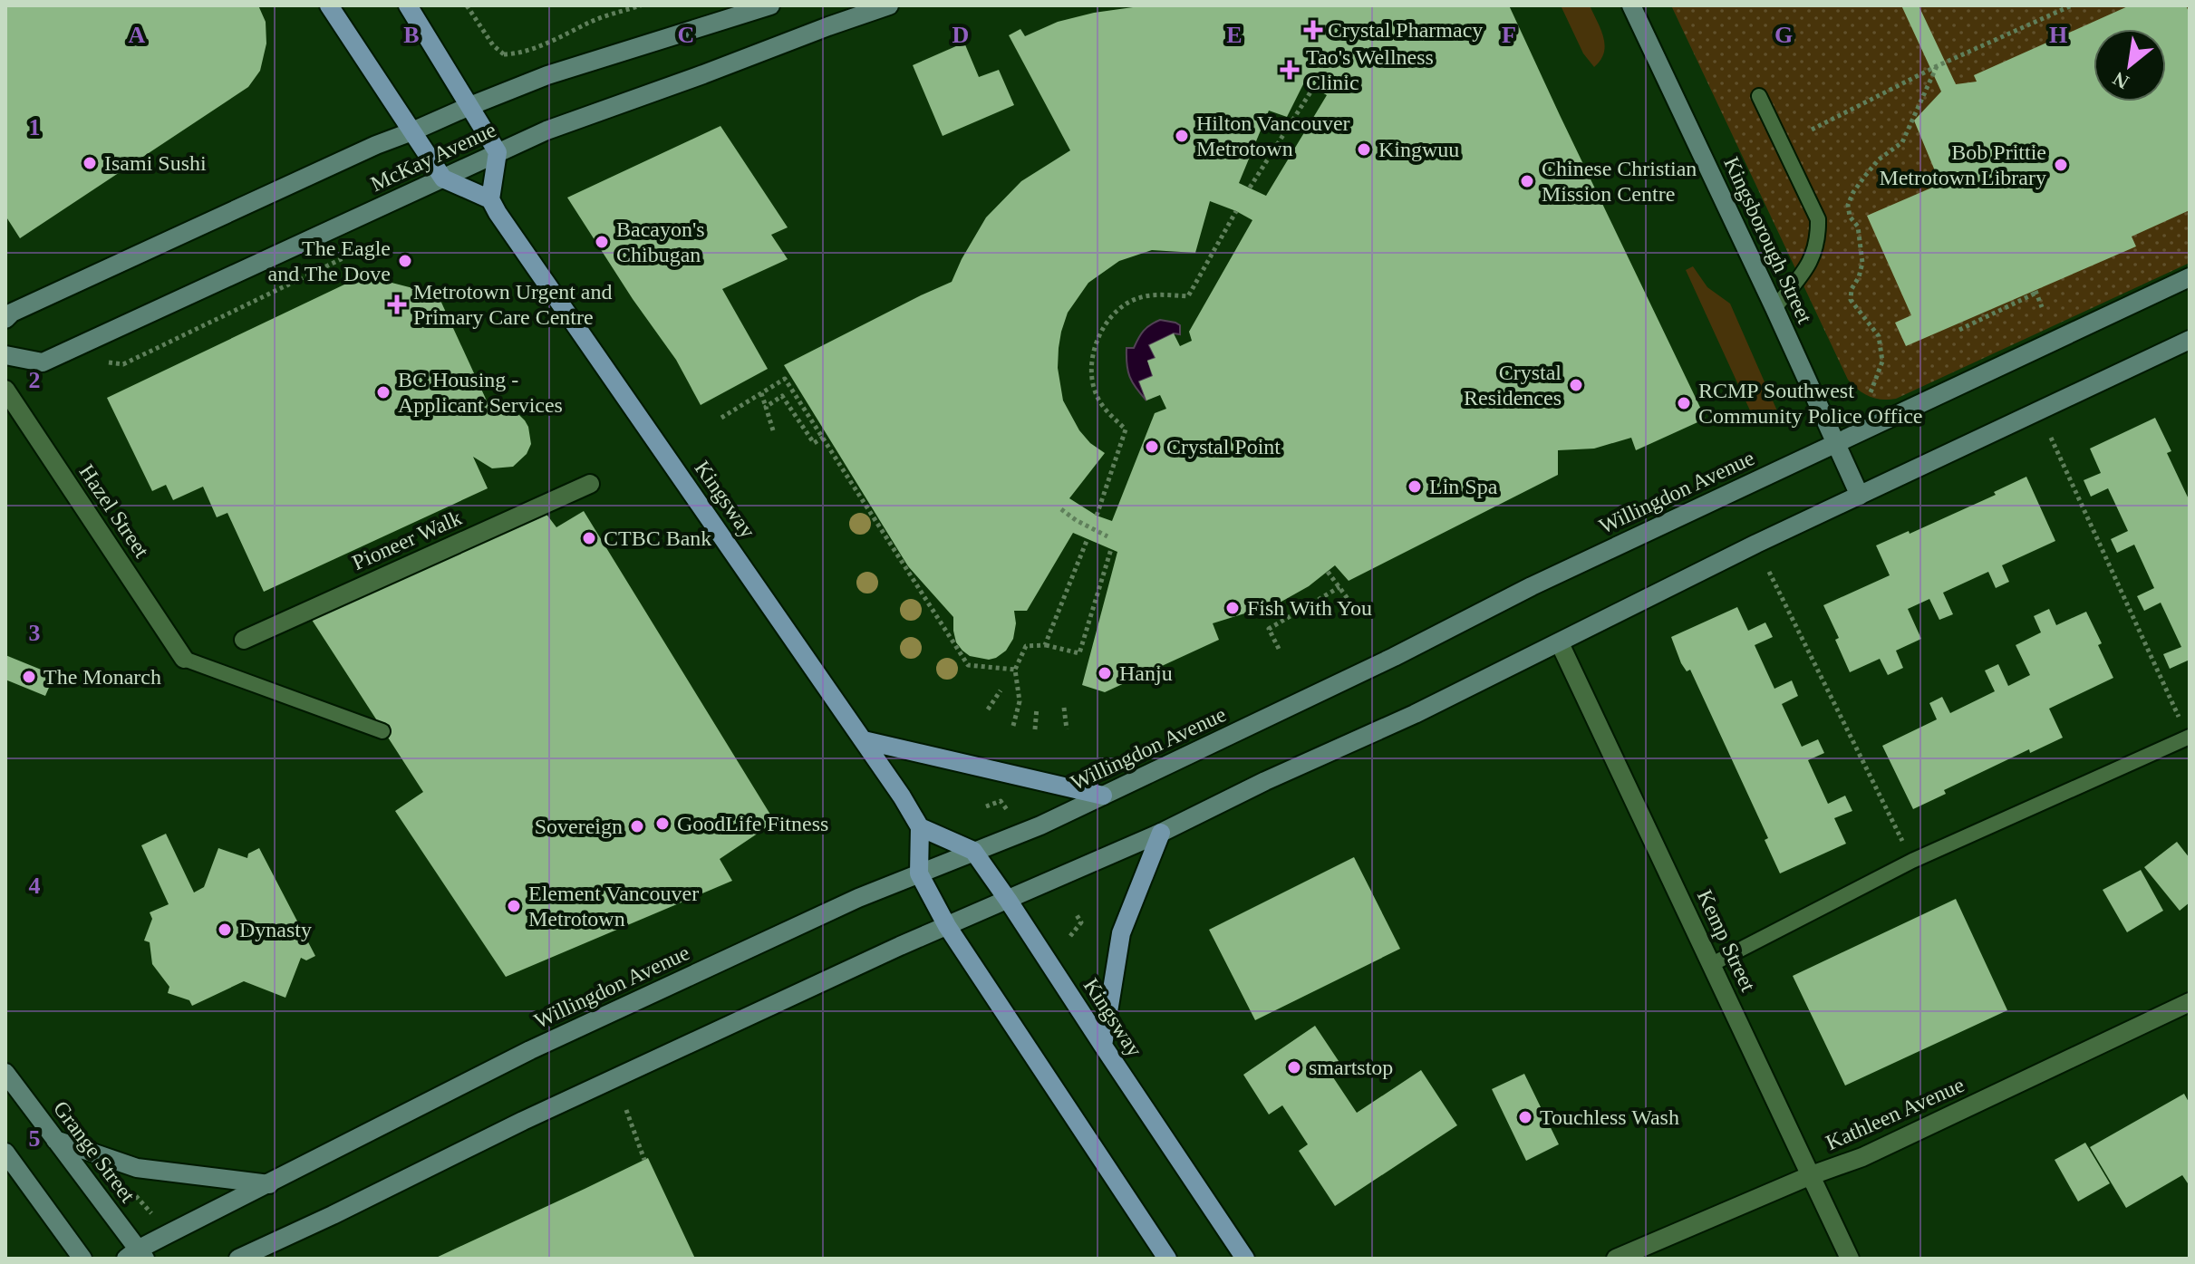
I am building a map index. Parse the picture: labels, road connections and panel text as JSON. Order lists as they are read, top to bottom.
{
  "streets": {
    "main road": [
      "McKay Avenue",
      "Kingsborough Street",
      "Willingdon Avenue",
      "Kingsway",
      "Grange Street"
    ],
    "street": [
      "Hazel Street",
      "Pioneer Walk",
      "Kemp Street",
      "Kathleen Avenue"
    ]
  },
  "crossings": [
    ["Kingsborough Street", "Willingdon Avenue"],
    ["Willingdon Avenue", "Kingsway"],
    ["Willingdon Avenue", "Grange Street"],
    ["Kemp Street", "Kathleen Avenue"]
  ],
  "places": {
    "health": ["Crystal Pharmacy", "Tao's Wellness Clinic", "Metrotown Urgent and Primary Care Centre"],
    "other": [
      "Hilton Vancouver Metrotown",
      "Kingwuu",
      "Isami Sushi",
      "Bob Prittie Metrotown Library",
      "Chinese Christian Mission Centre",
      "Bacayon's Chibugan",
      "The Eagle and The Dove",
      "Crystal Residences",
      "BC Housing - Applicant Services",
      "RCMP Southwest Community Police Office",
      "Crystal Point",
      "Lin Spa",
      "CTBC Bank",
      "Fish With You",
      "Hanju",
      "The Monarch",
      "GoodLife Fitness",
      "Sovereign",
      "Element Vancouver Metrotown",
      "Dynasty",
      "smartstop",
      "Touchless Wash"
    ]
  },
  "north": "bottom left",
  "grid": {
    "columns": [
      "A",
      "B",
      "C",
      "D",
      "E",
      "F",
      "G",
      "H"
    ],
    "rows": [
      "1",
      "2",
      "3",
      "4",
      "5"
    ]
  }
}
